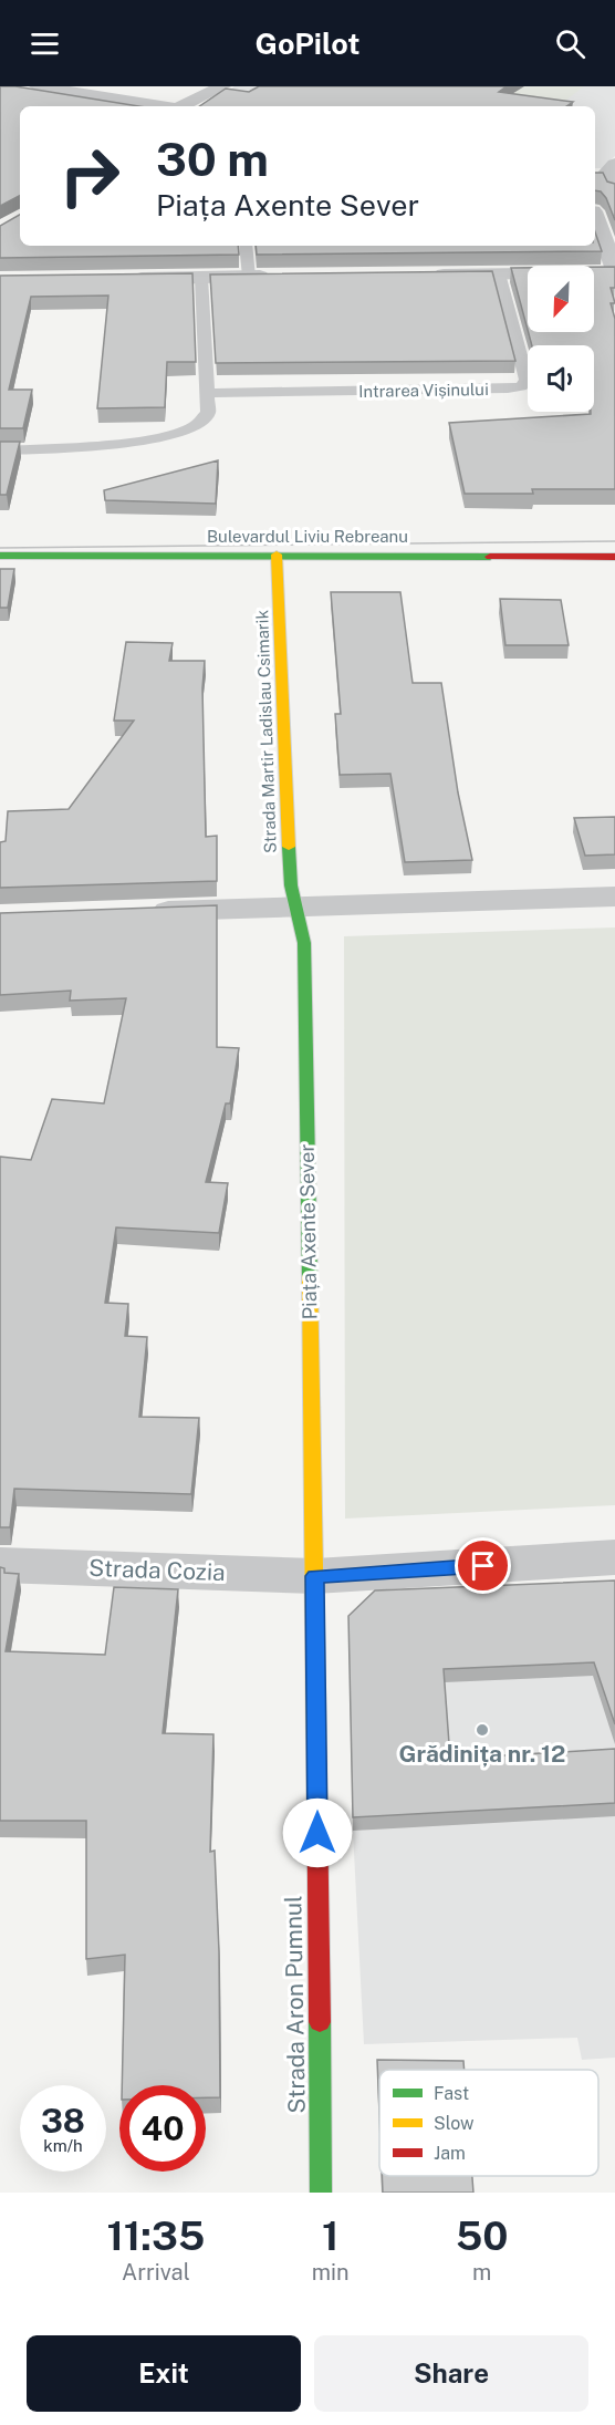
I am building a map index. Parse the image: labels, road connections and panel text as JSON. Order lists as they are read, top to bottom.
{
  "streets": {
    "street": [
      "Bulevardul Liviu Rebreanu",
      "Strada Martir Ladislau Csimarik",
      "Piața Axente Sever",
      "Strada Cozia",
      "Strada Aron Pumnul"
    ],
    "lane": ["Intrarea Vișinului"]
  },
  "crossings": [
    ["Bulevardul Liviu Rebreanu", "Strada Martir Ladislau Csimarik"],
    ["Strada Martir Ladislau Csimarik", "Piața Axente Sever"],
    ["Piața Axente Sever", "Strada Cozia"],
    ["Piața Axente Sever", "Strada Aron Pumnul"],
    ["Strada Cozia", "Strada Aron Pumnul"]
  ],
  "places": ["Grădinița nr. 12"],
  "legend": ["Fast", "Slow", "Jam"],
  "north": "bottom left",
  "page": {
    "header": "GoPilot",
    "turn": ["30 m", "Piața Axente Sever"],
    "speed": "38 km/h",
    "limit": "40",
    "eta": [
      "11:35",
      "Arrival",
      "1",
      "min",
      "50",
      "m"
    ],
    "buttons": ["Exit", "Share"]
  }
}
